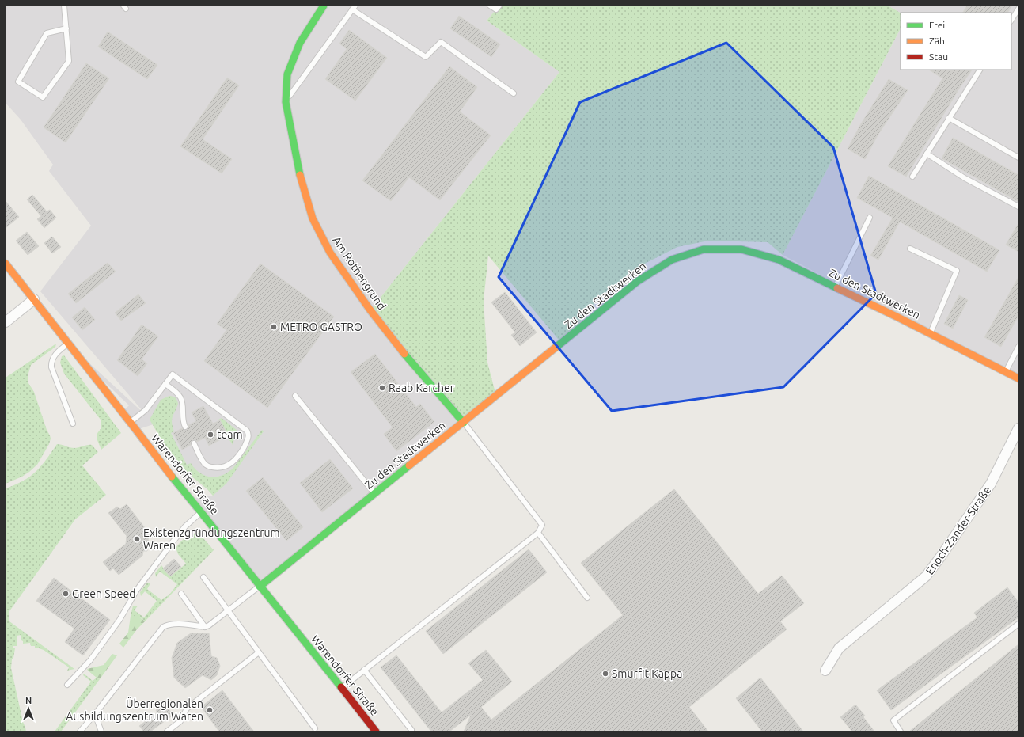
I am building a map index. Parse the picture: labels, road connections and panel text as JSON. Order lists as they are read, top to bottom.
{
  "streets": {
    "street": [
      "Am Rothengrund",
      "Zu den Stadtwerken",
      "Warendorfer Straße",
      "Enoch-Zander-Straße"
    ]
  },
  "crossings": [
    ["Am Rothengrund", "Zu den Stadtwerken"],
    ["Zu den Stadtwerken", "Warendorfer Straße"]
  ],
  "places": [
    "METRO GASTRO",
    "Raab Karcher",
    "team",
    "Existenzgründungszentrum Waren",
    "Green Speed",
    "Smurfit Kappa",
    "Überregionalen Ausbildungszentrum Waren"
  ],
  "legend": ["Frei", "Zäh", "Stau"],
  "north": "top"
}
